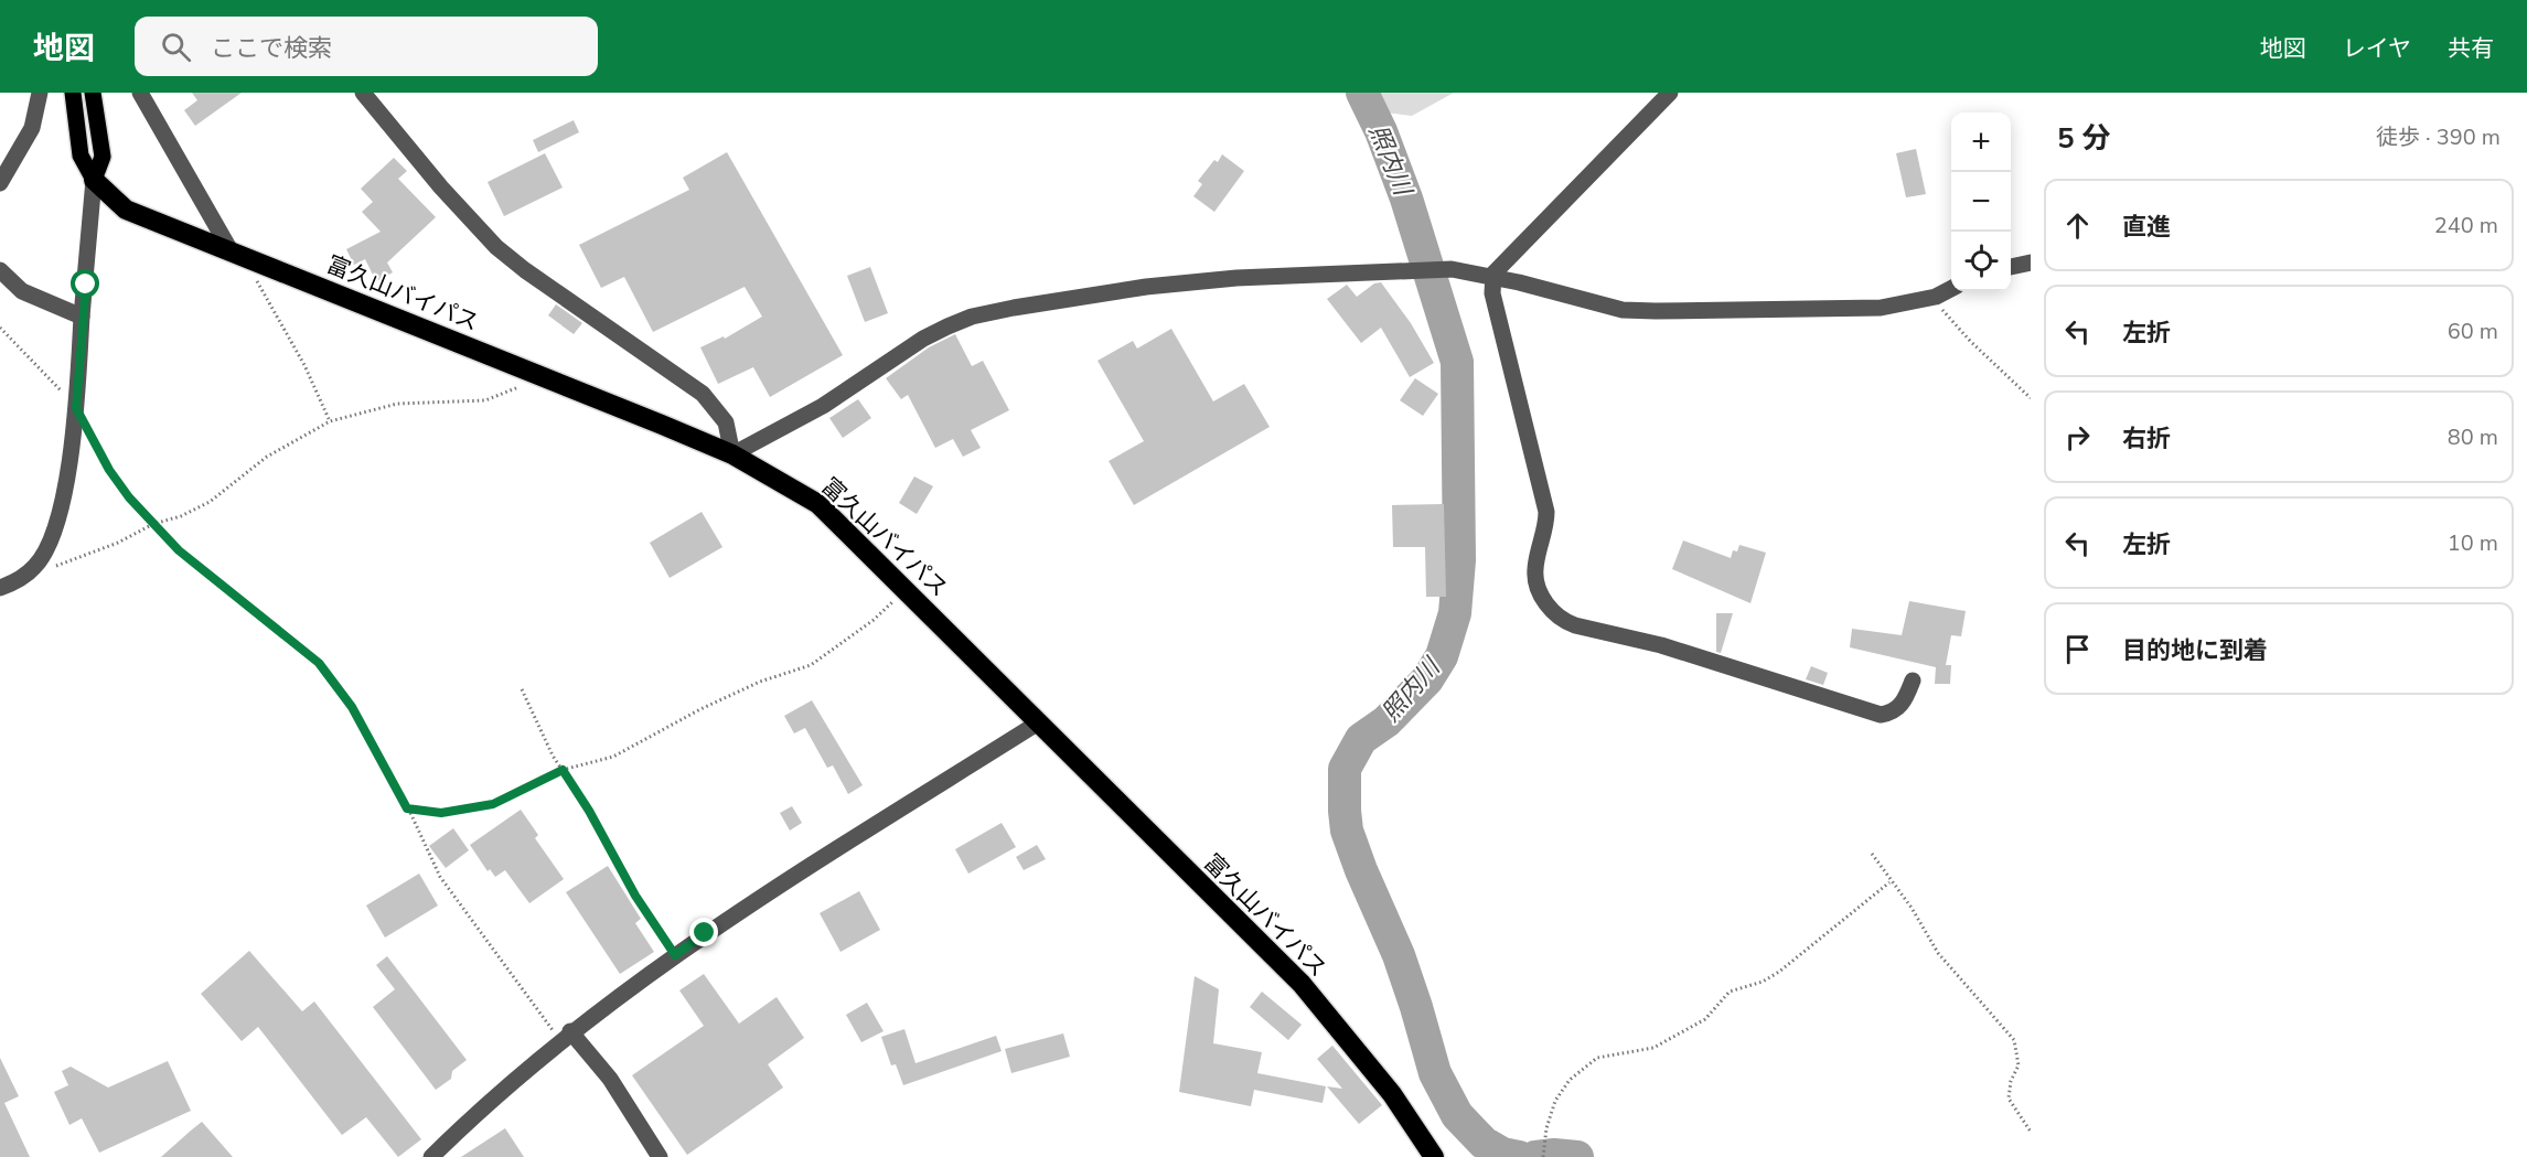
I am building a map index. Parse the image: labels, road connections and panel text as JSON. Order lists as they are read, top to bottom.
{
  "streets": {
    "highway": ["富久山バイパス"]
  },
  "water": ["照内川"],
  "page": {
    "header": "地図",
    "search": "ここで検索",
    "nav": ["地図", "レイヤ", "共有"],
    "heading": ["5 分", "徒歩 · 390 m"],
    "map_buttons": ["+", "−"],
    "list": [
      ["直進", "240 m"],
      ["左折", "60 m"],
      ["右折", "80 m"],
      ["左折", "10 m"],
      "目的地に到着"
    ]
  }
}
